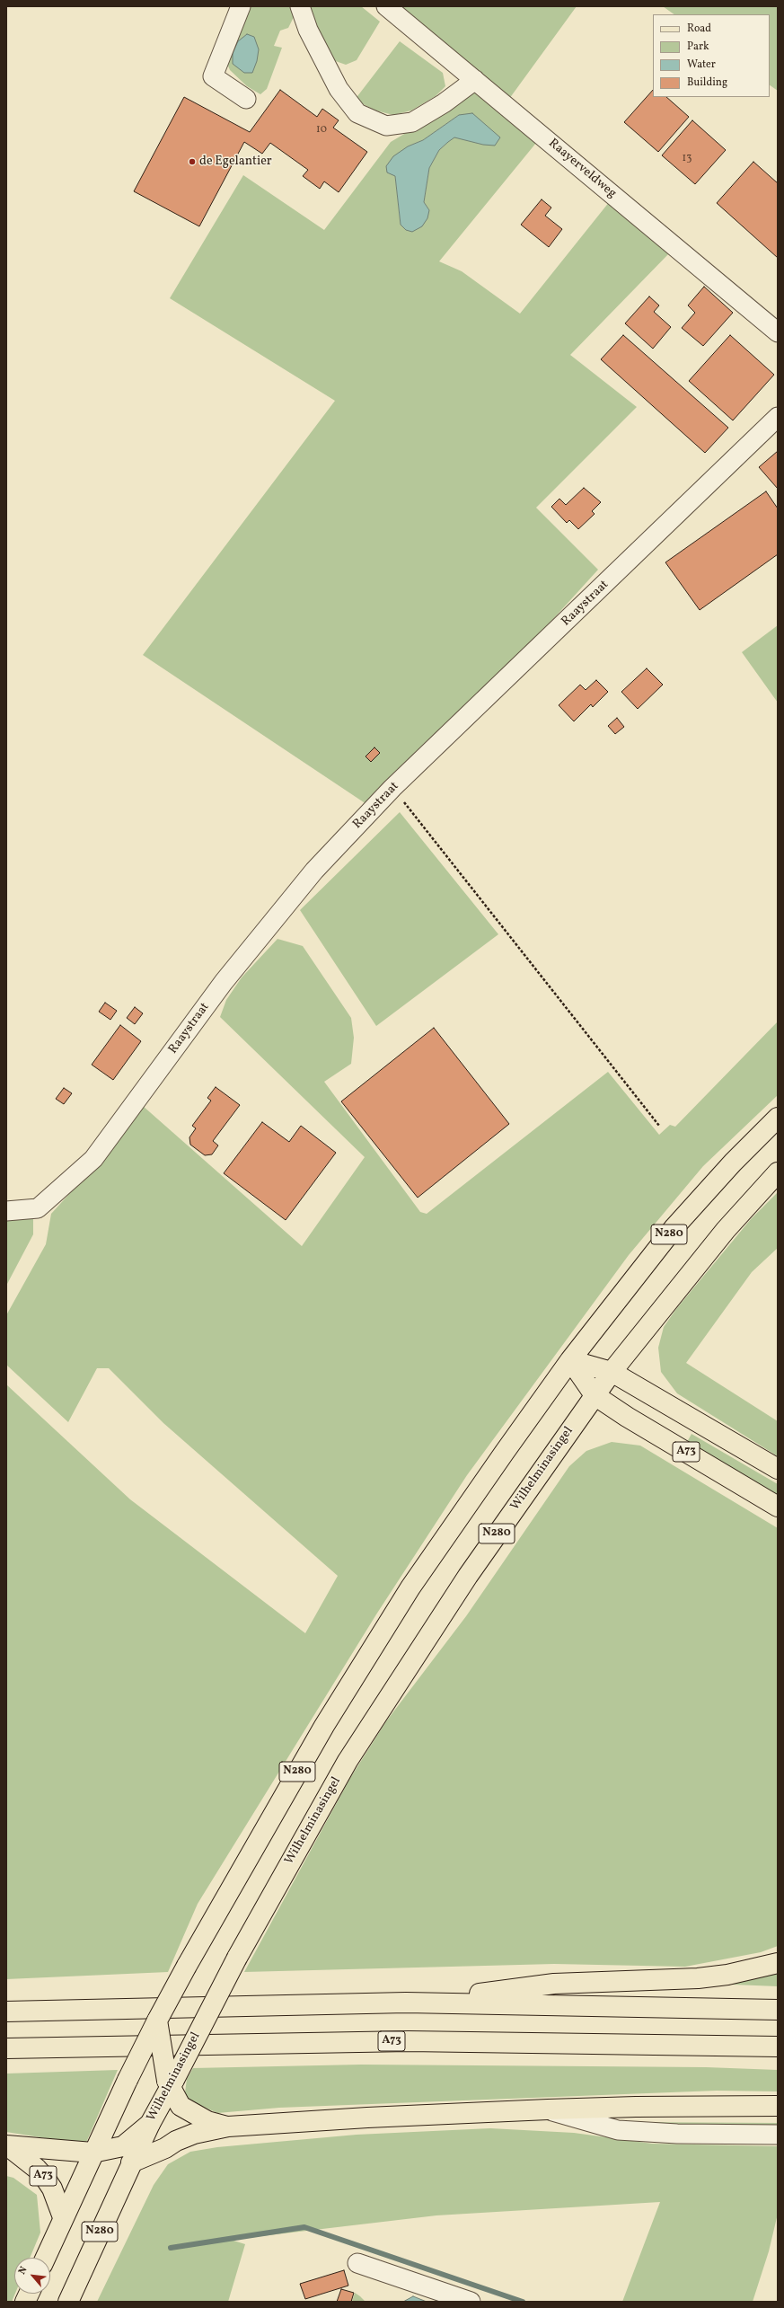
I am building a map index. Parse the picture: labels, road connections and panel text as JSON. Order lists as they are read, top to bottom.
{
  "streets": {
    "main road": ["N280", "A73", "Wilhelminasingel"],
    "street": ["Raayerveldweg", "Raaystraat"]
  },
  "crossings": [
    ["N280", "A73"],
    ["N280", "Wilhelminasingel"],
    ["A73", "Wilhelminasingel"]
  ],
  "places": ["de Egelantier"],
  "house_numbers": ["10", "13"],
  "legend": [
    "Road",
    "Park",
    "Water",
    "Building"
  ],
  "north": "top left"
}
